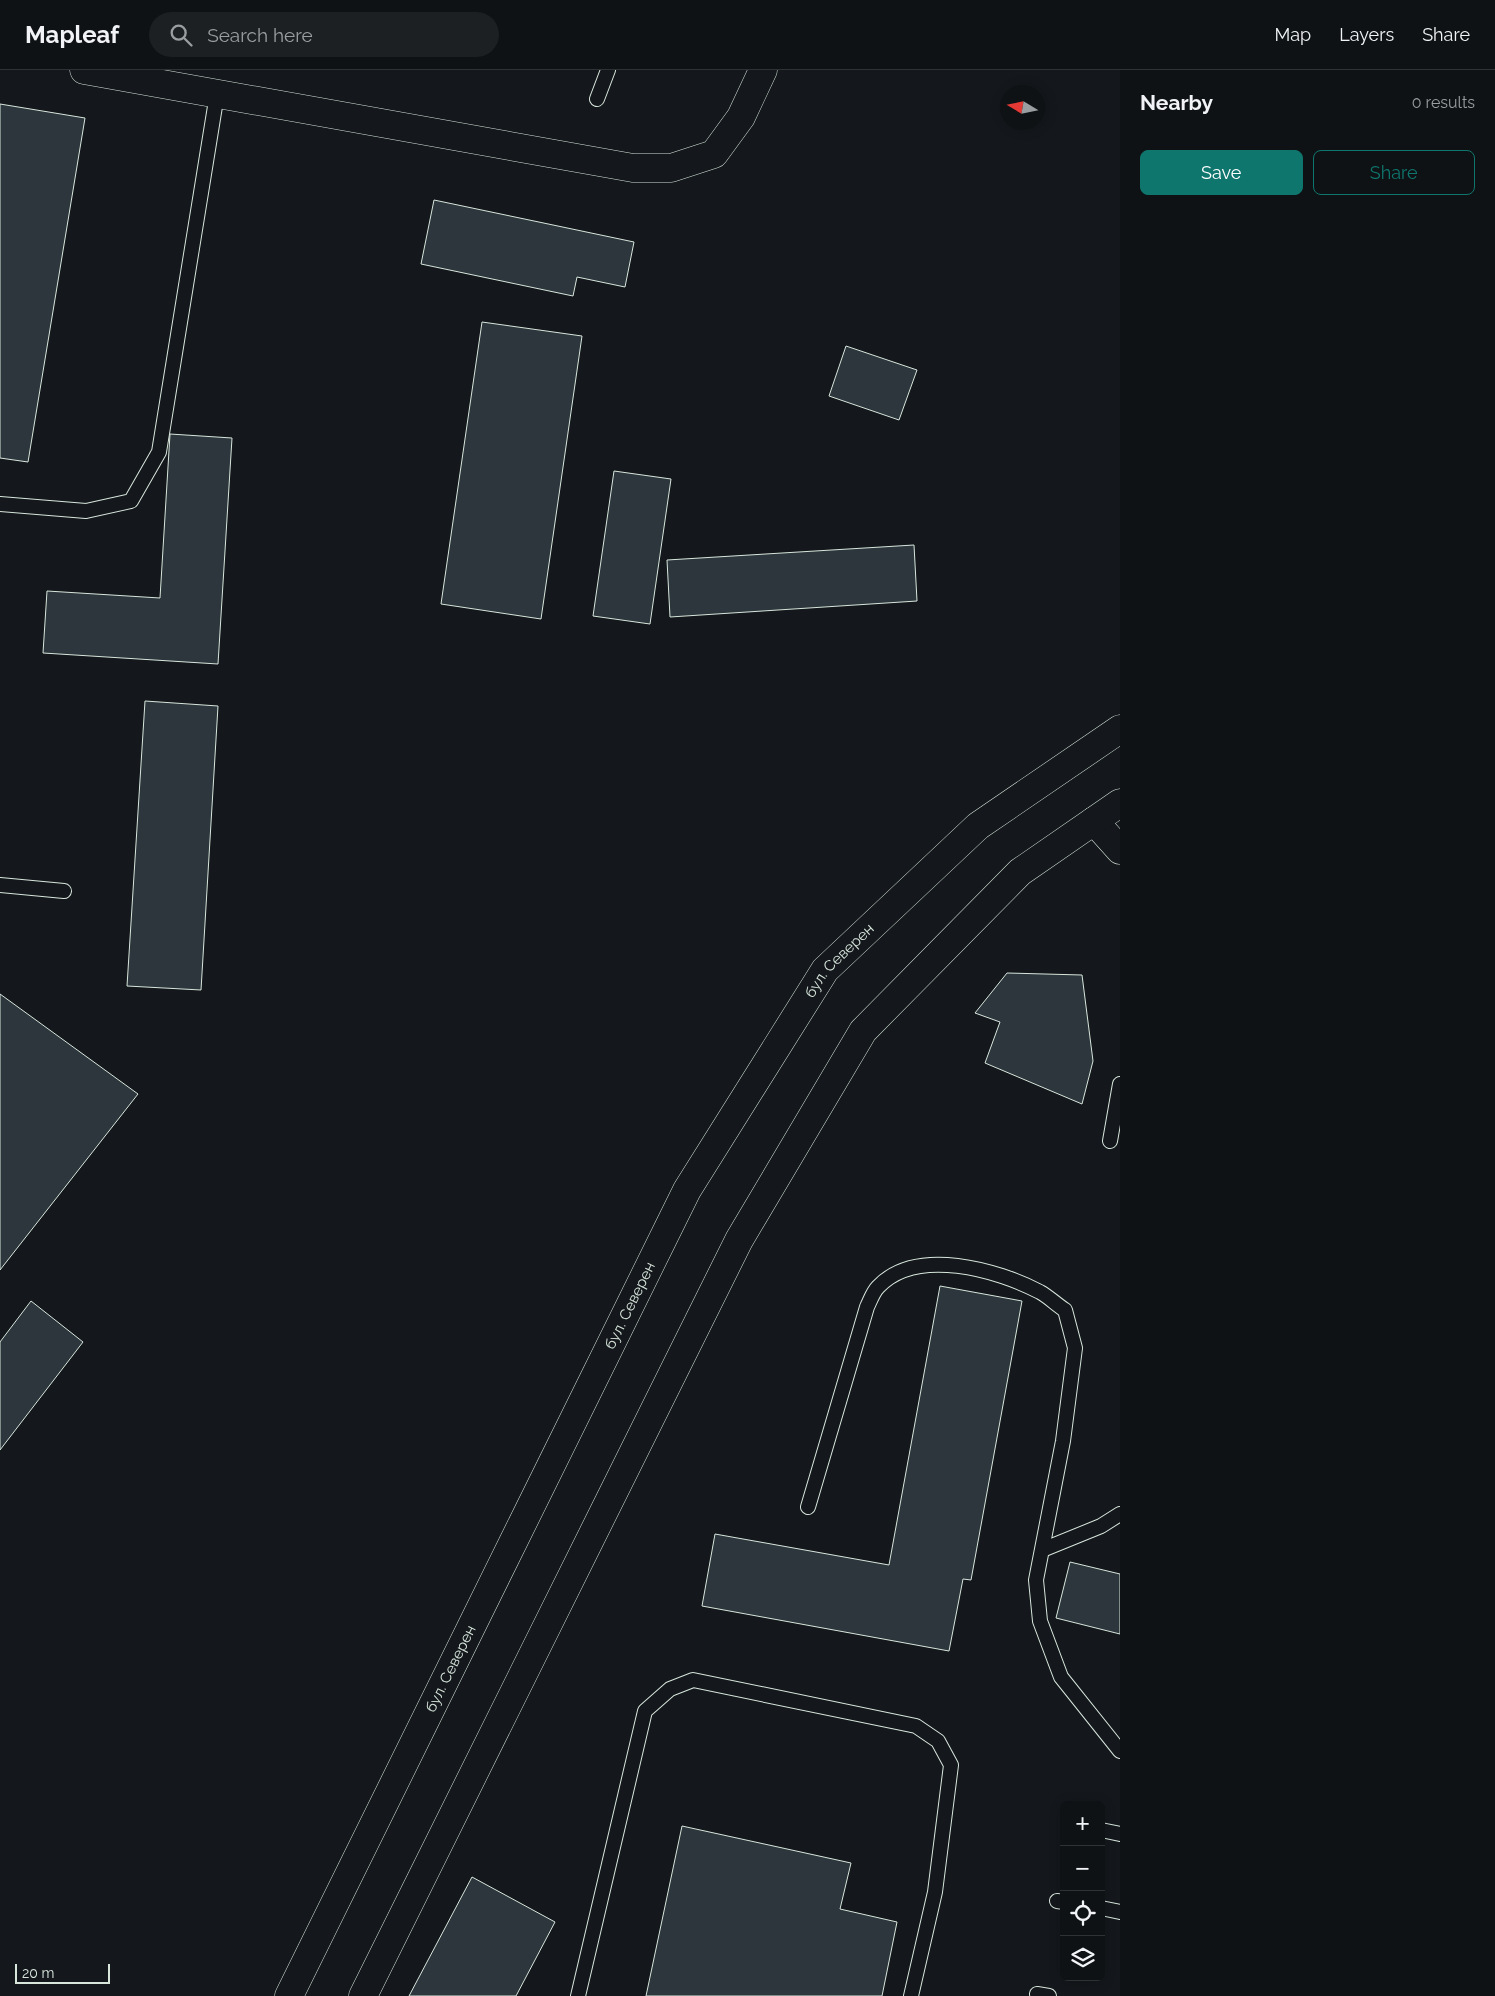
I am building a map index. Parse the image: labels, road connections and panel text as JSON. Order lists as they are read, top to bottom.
{
  "streets": {
    "main road": ["бул. Северен"]
  },
  "scale_bar": "20 m",
  "north": "left",
  "page": {
    "header": "Mapleaf",
    "search": "Search here",
    "nav": ["Map", "Layers", "Share"],
    "heading": ["Nearby", "0 results"],
    "buttons": ["Save", "Share"],
    "map_buttons": ["+", "−"],
    "scale": "20 m"
  }
}
